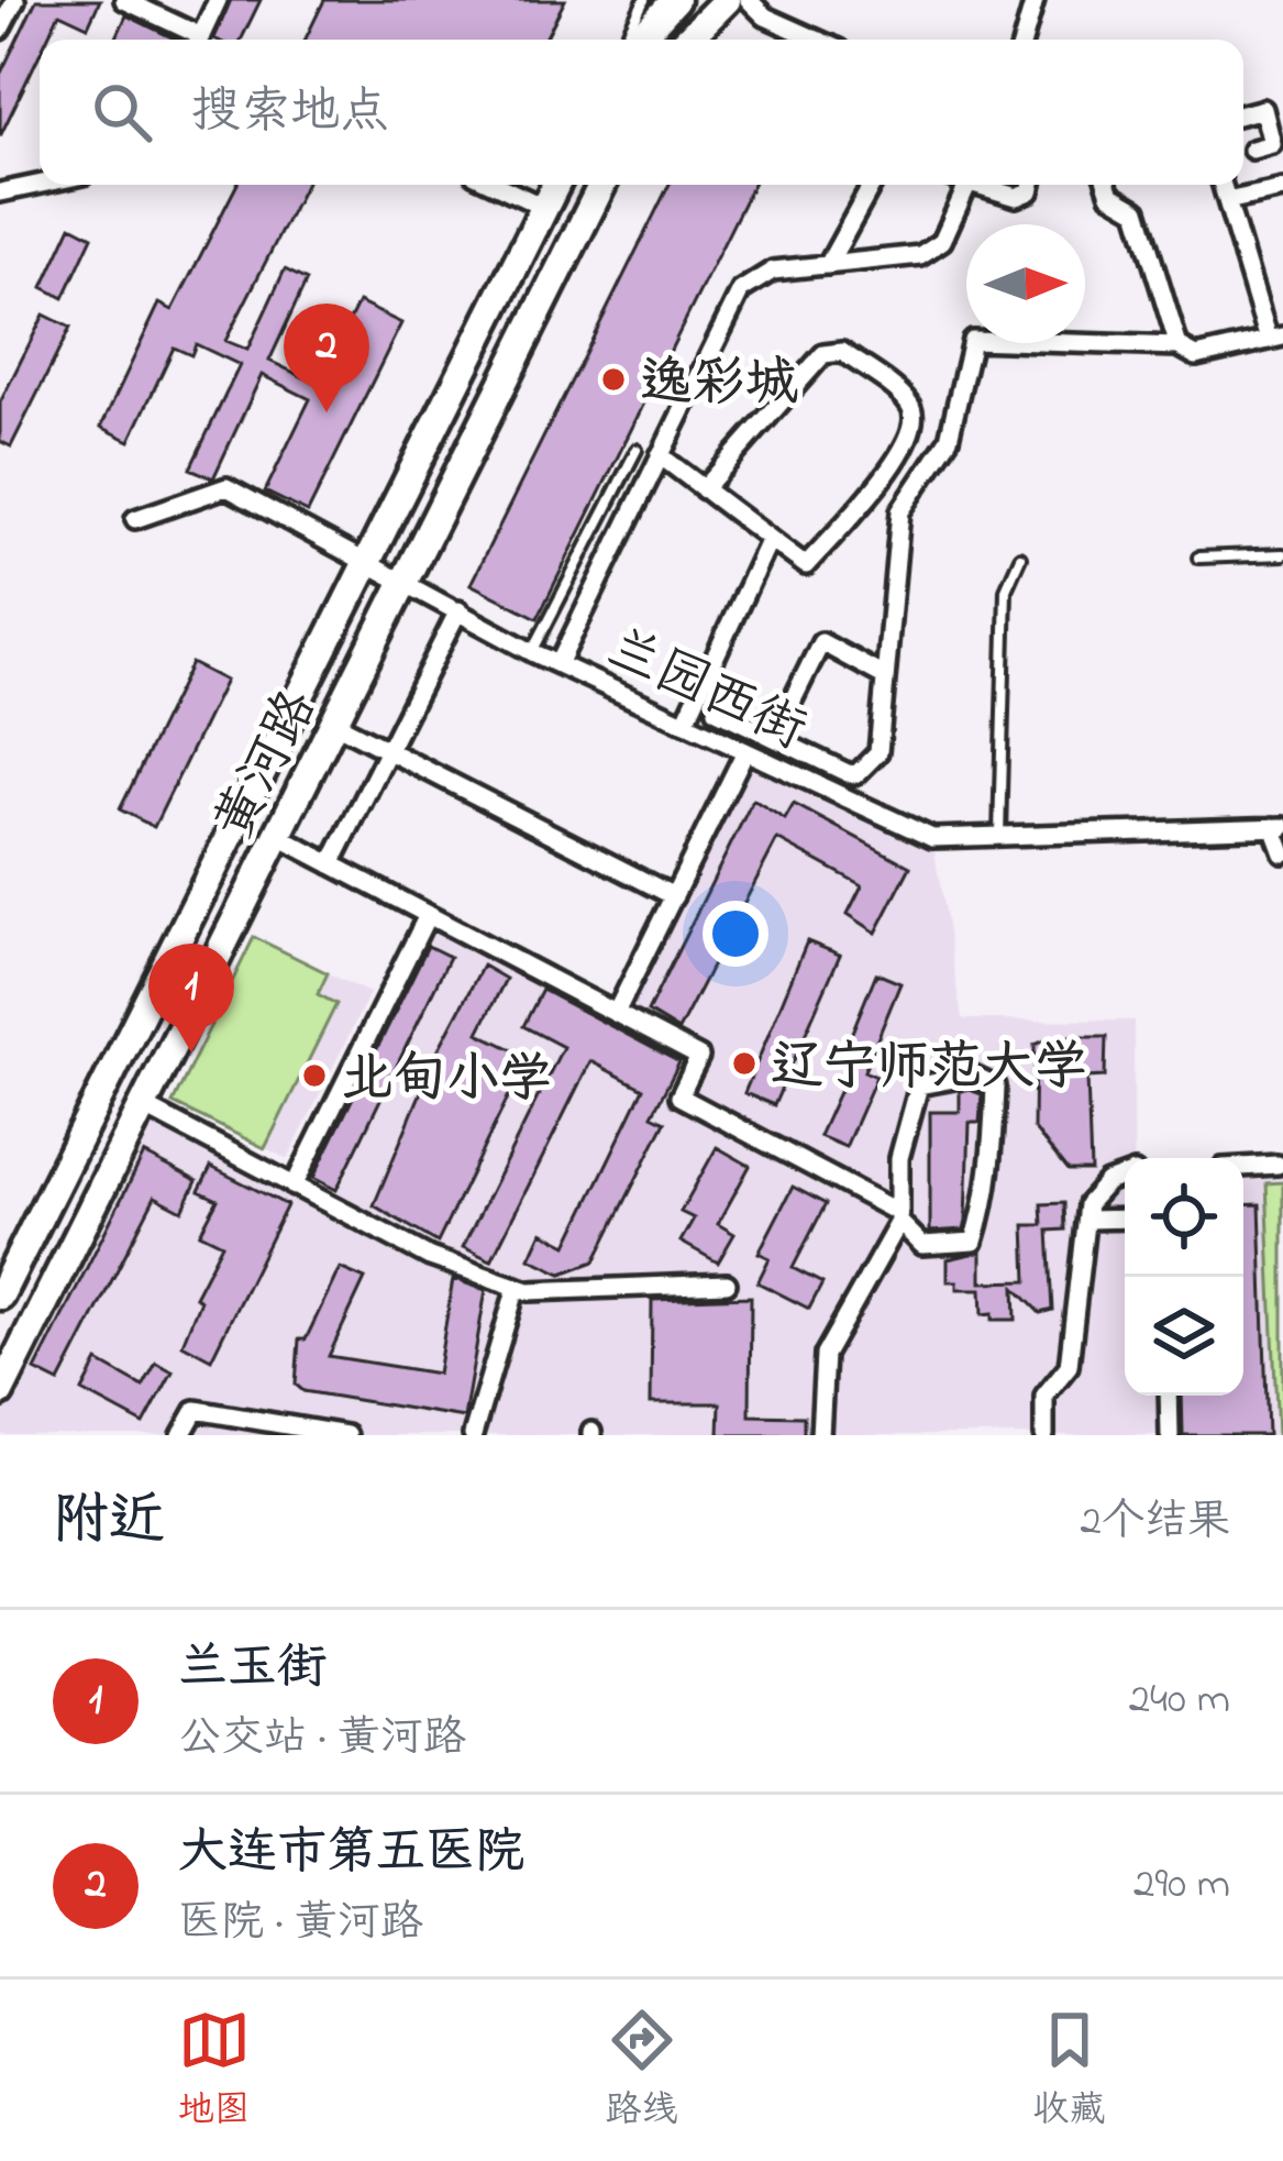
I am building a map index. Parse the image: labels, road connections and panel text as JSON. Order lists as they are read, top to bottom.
{
  "streets": {
    "main road": ["黄河路"],
    "street": ["兰园西街"]
  },
  "crossings": [
    ["兰园西街", "黄河路"]
  ],
  "places": ["逸彩城", "辽宁师范大学", "北甸小学"],
  "north": "right",
  "page": {
    "search": "搜索地点",
    "pins": ["2", "1"],
    "heading": ["附近", "2个结果"],
    "list": [
      {
        "mark": "1",
        "name": "兰玉街",
        "note": "公交站 · 黄河路",
        "value": "240 m"
      },
      {
        "mark": "2",
        "name": "大连市第五医院",
        "note": "医院 · 黄河路",
        "value": "290 m"
      }
    ],
    "nav": ["地图", "路线", "收藏"]
  }
}
